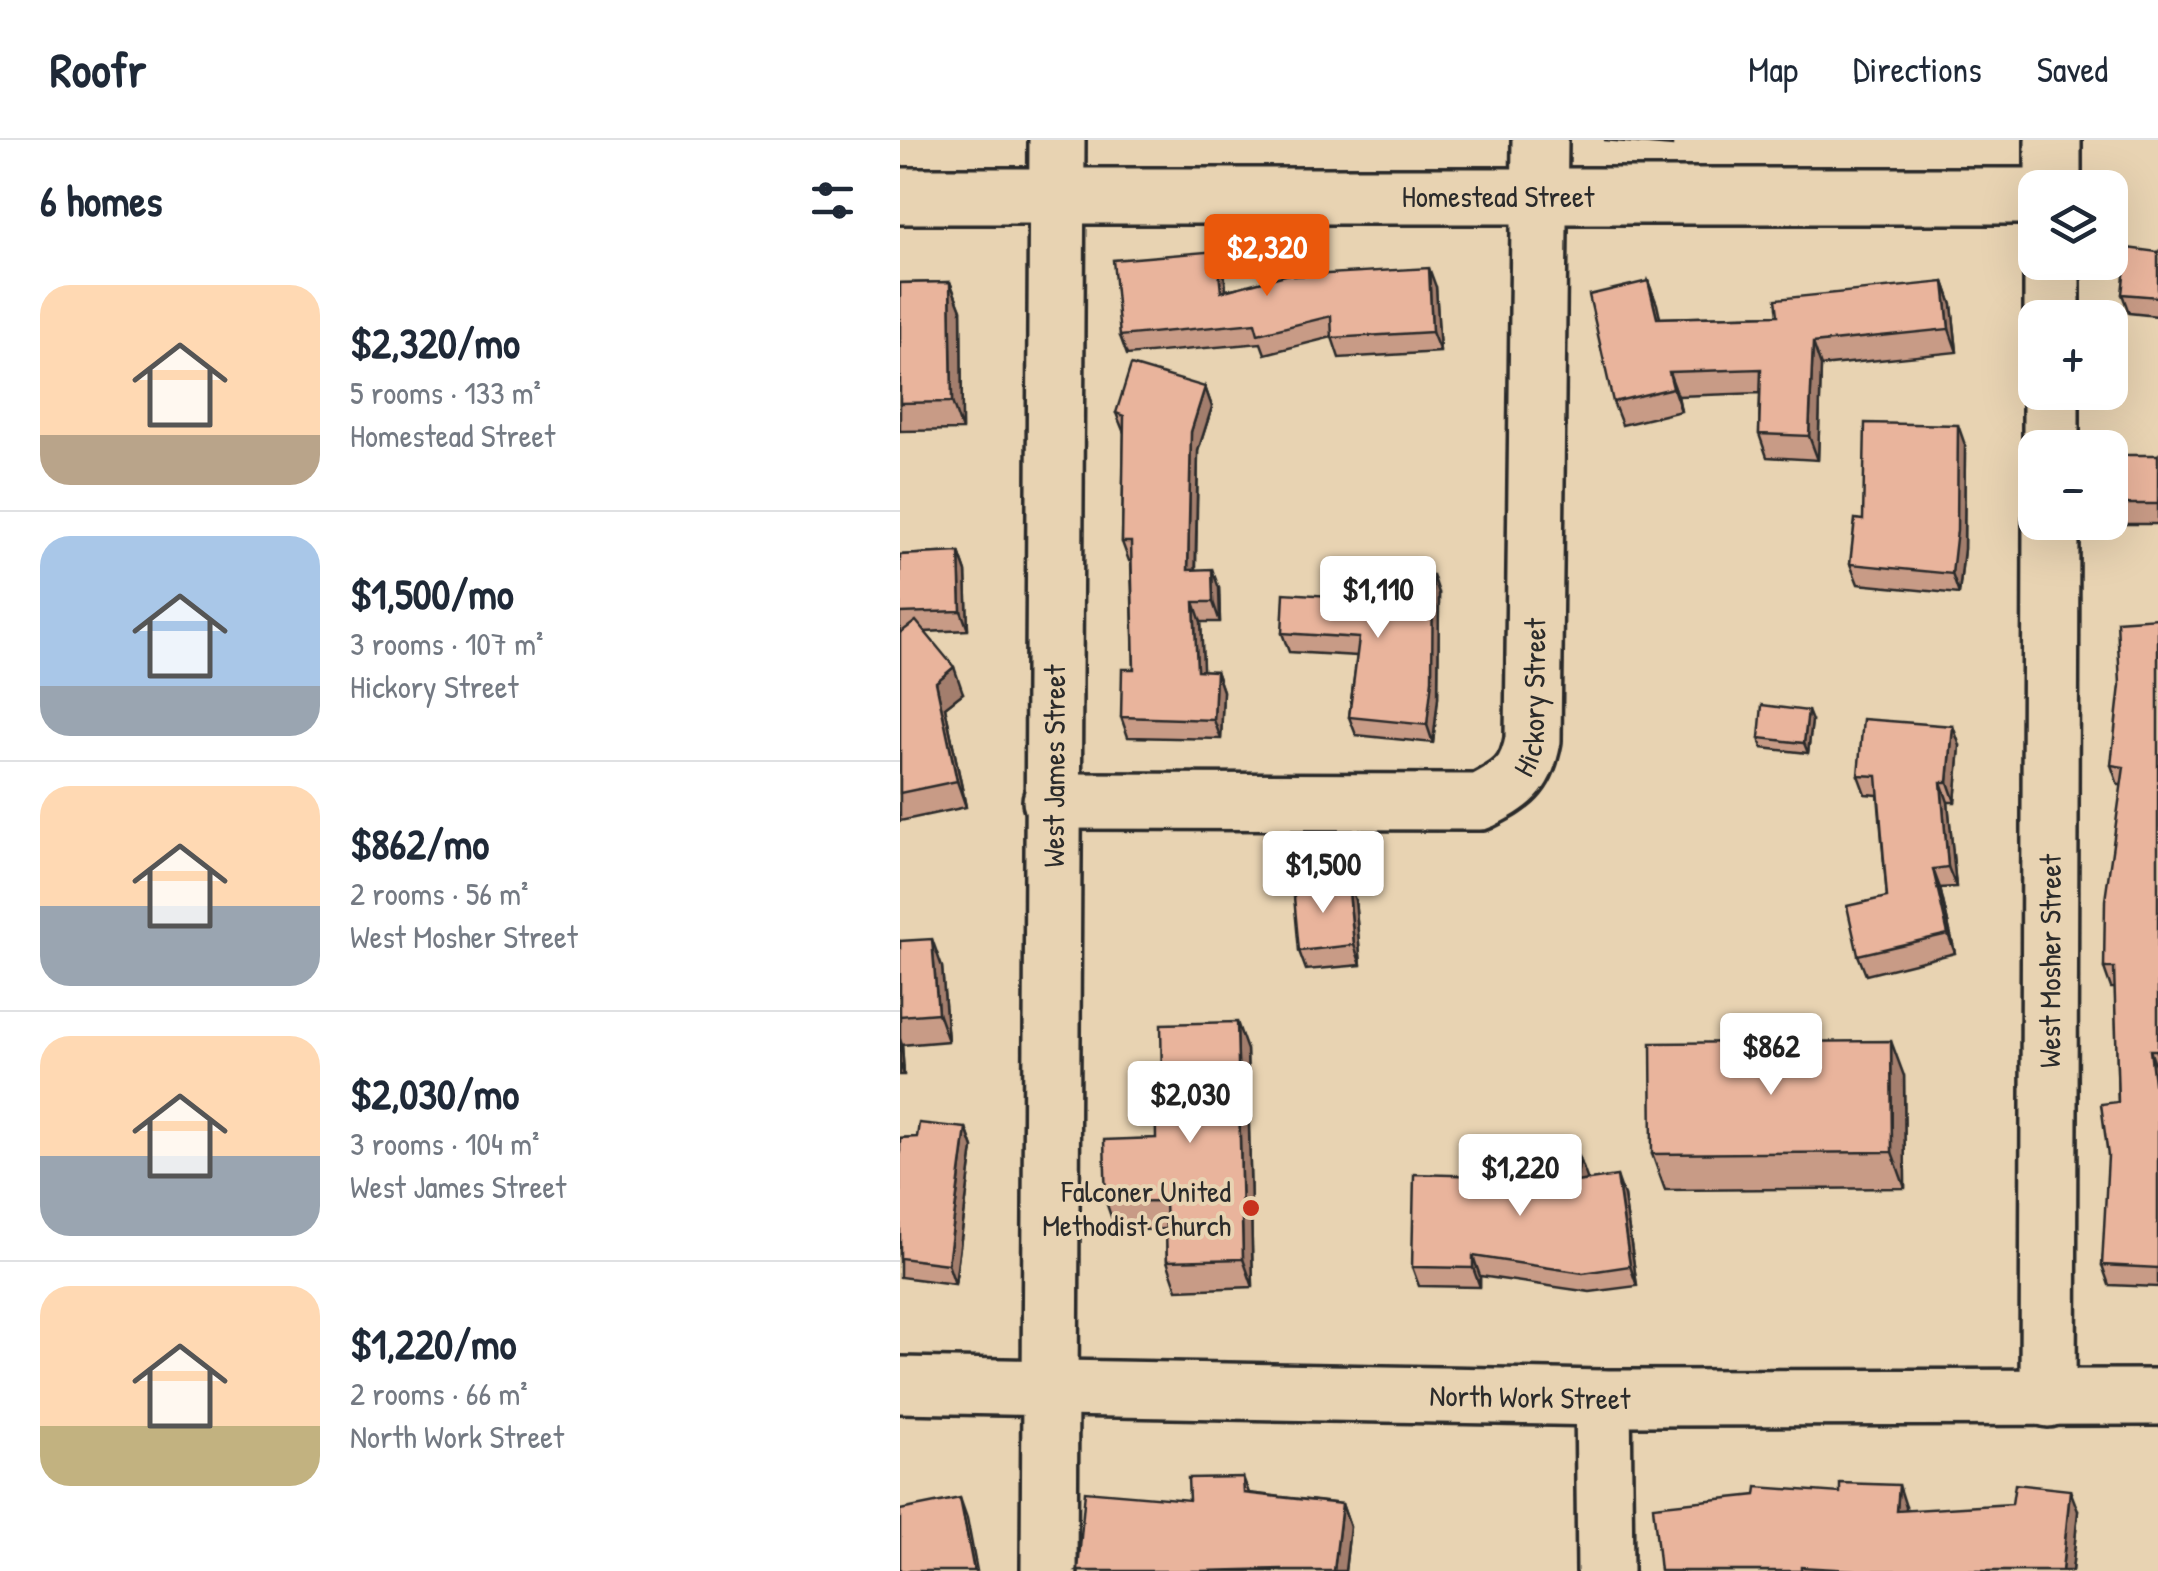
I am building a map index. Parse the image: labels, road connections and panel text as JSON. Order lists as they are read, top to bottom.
{
  "streets": {
    "street": [
      "Homestead Street",
      "Hickory Street",
      "West James Street",
      "West Mosher Street",
      "North Work Street"
    ]
  },
  "crossings": [
    ["Homestead Street", "Hickory Street"],
    ["Homestead Street", "West James Street"],
    ["Hickory Street", "West James Street"],
    ["West James Street", "North Work Street"],
    ["West Mosher Street", "North Work Street"]
  ],
  "places": ["Falconer United Methodist Church"],
  "page": {
    "header": "Roofr",
    "nav": ["Map", "Directions", "Saved"],
    "heading": "6 homes",
    "map_buttons": ["+", "−"],
    "price": [
      "$2,320",
      "$1,110",
      "$1,500",
      "$862",
      "$2,030",
      "$1,220"
    ],
    "list": [
      {
        "name": "$2,320/mo",
        "note": "5 rooms · 133 m² · Homestead Street"
      },
      {
        "name": "$1,500/mo",
        "note": "3 rooms · 107 m² · Hickory Street"
      },
      {
        "name": "$862/mo",
        "note": "2 rooms · 56 m² · West Mosher Street"
      },
      {
        "name": "$2,030/mo",
        "note": "3 rooms · 104 m² · West James Street"
      },
      {
        "name": "$1,220/mo",
        "note": "2 rooms · 66 m² · North Work Street"
      }
    ]
  }
}
